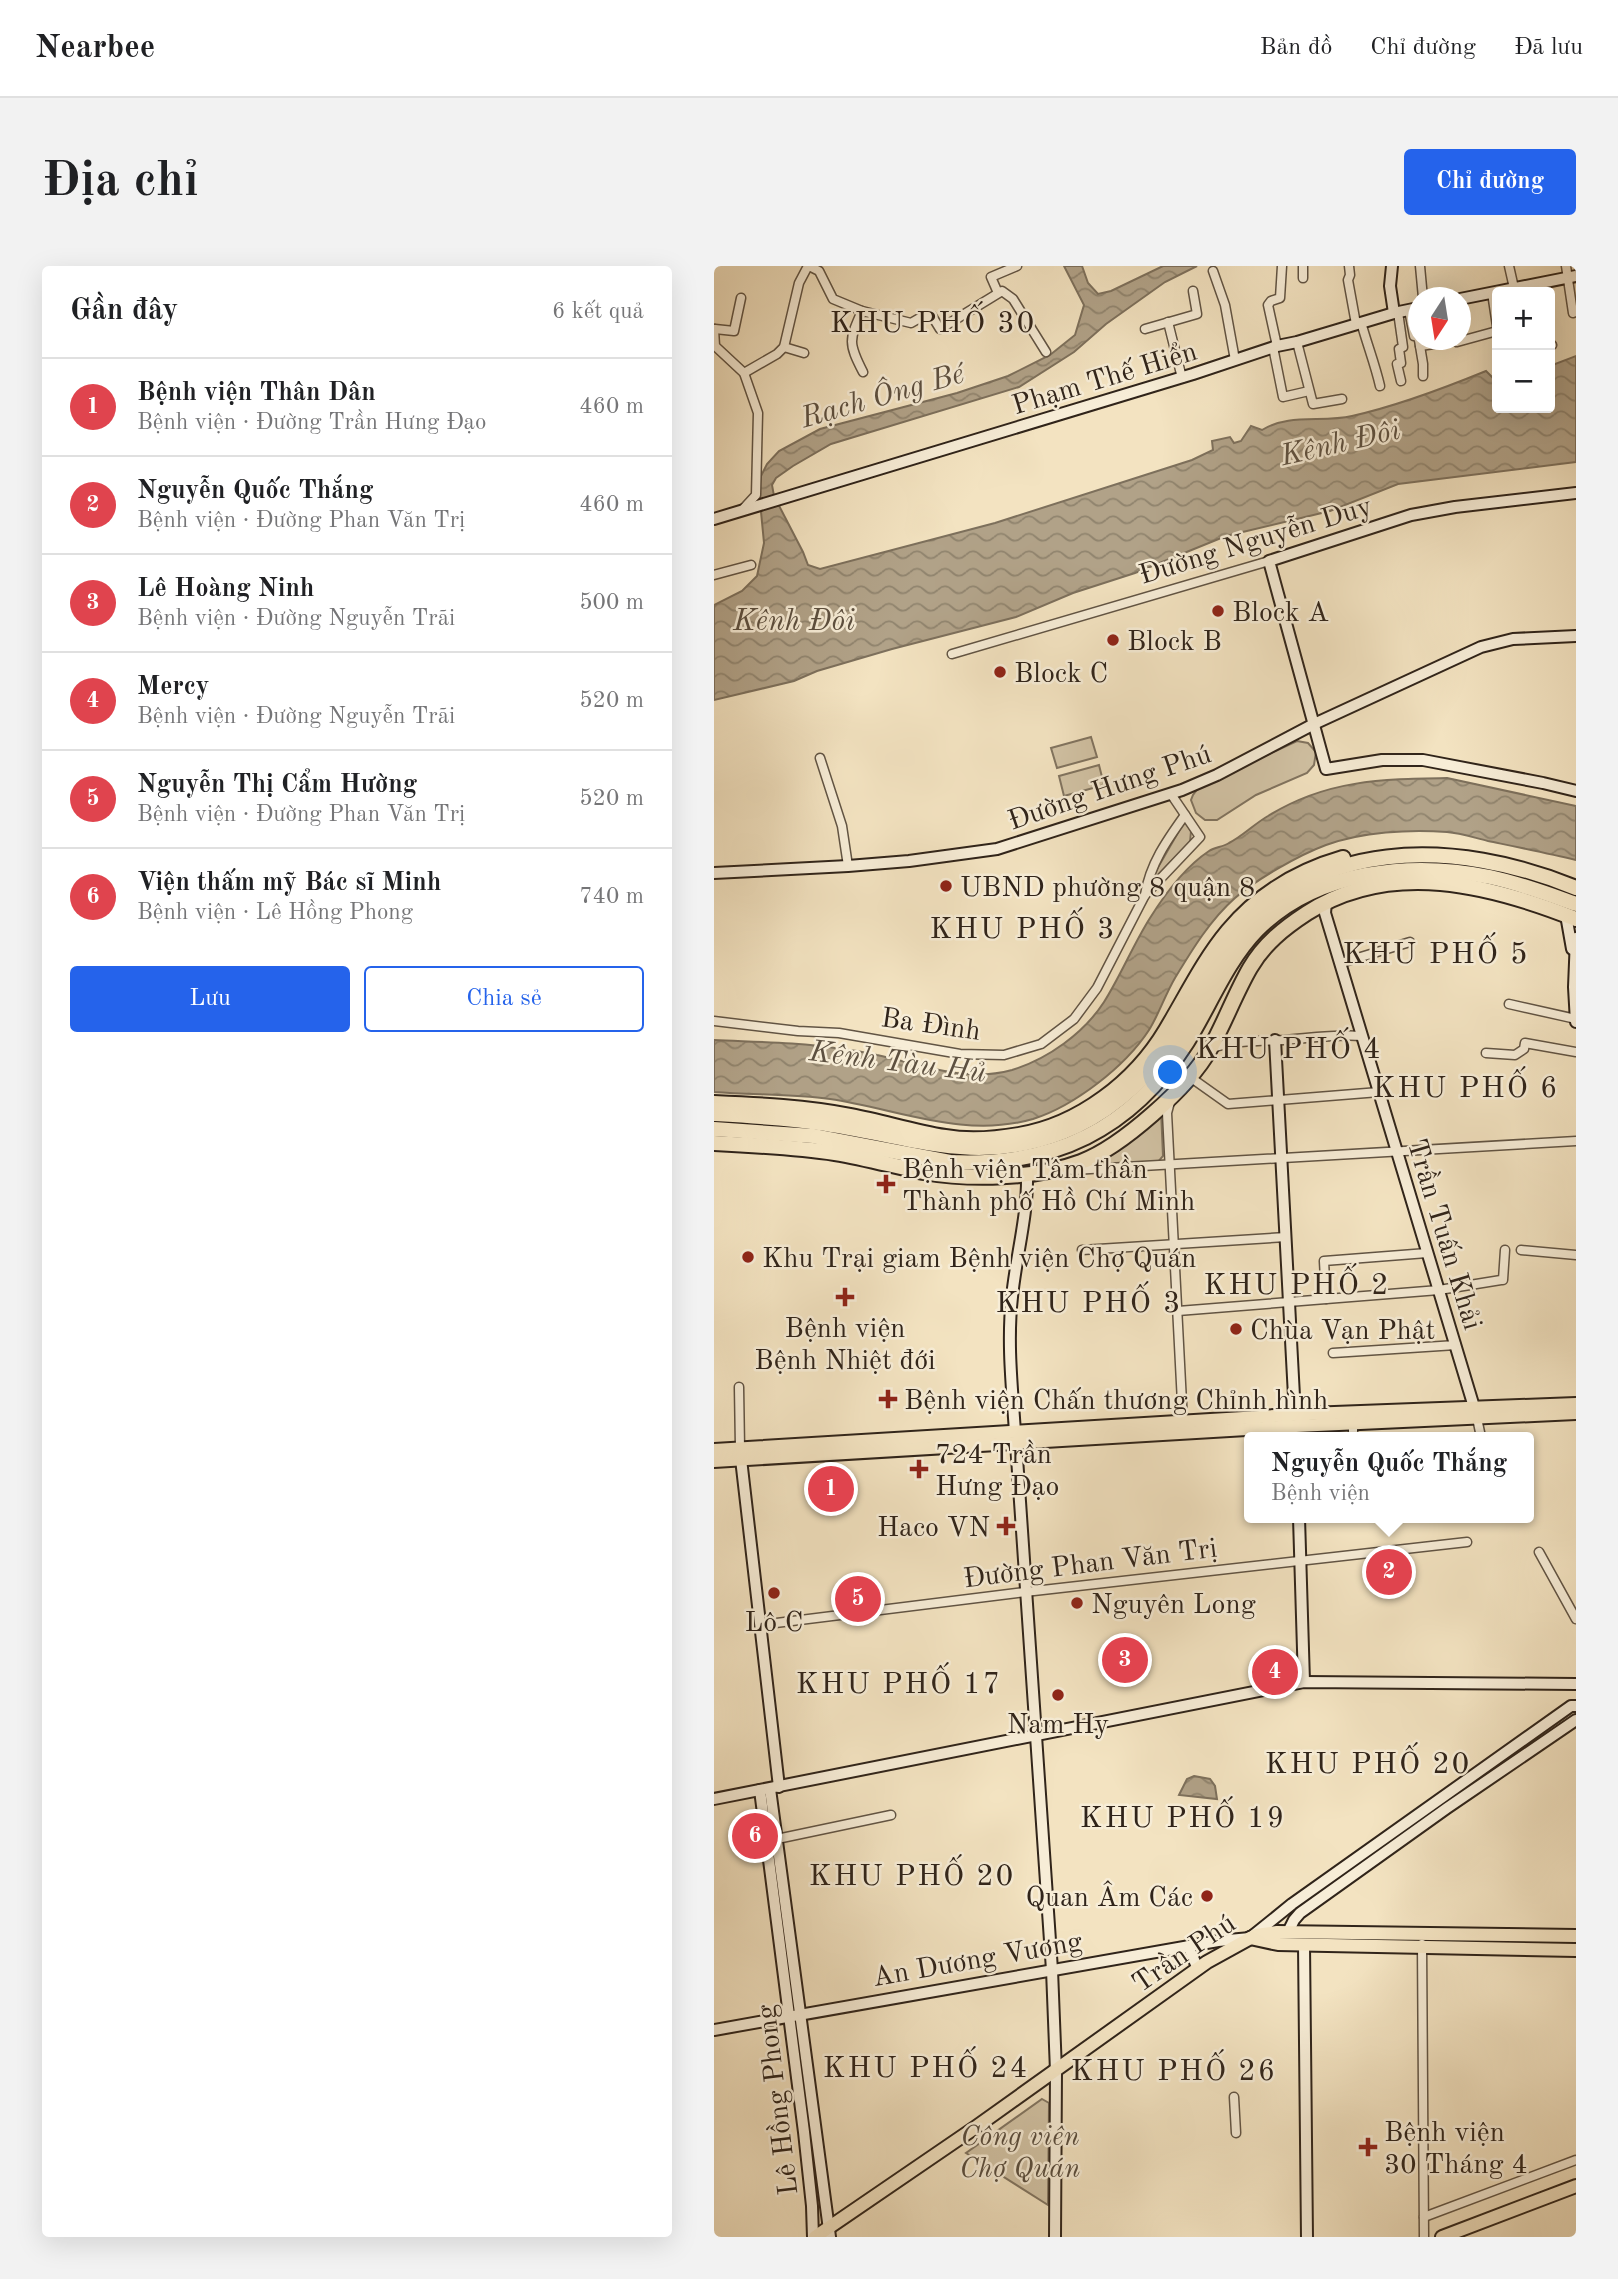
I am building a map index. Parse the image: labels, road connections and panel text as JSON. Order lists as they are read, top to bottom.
{
  "streets": {
    "main road": [
      "Phạm Thế Hiển",
      "Đường Nguyễn Duy",
      "Đường Hưng Phú",
      "Trần Tuấn Khải",
      "Trần Phú",
      "An Dương Vương",
      "Lê Hồng Phong"
    ],
    "street": ["Ba Đình", "Đường Phan Văn Trị"]
  },
  "crossings": [
    ["Đường Phan Văn Trị", "Lê Hồng Phong"],
    ["Trần Phú", "An Dương Vương"],
    ["Trần Phú", "Lê Hồng Phong"],
    ["An Dương Vương", "Lê Hồng Phong"]
  ],
  "districts": [
    "KHU PHỐ 30",
    "KHU PHỐ 3",
    "KHU PHỐ 5",
    "KHU PHỐ 4",
    "KHU PHỐ 6",
    "KHU PHỐ 2",
    "KHU PHỐ 3",
    "KHU PHỐ 17",
    "KHU PHỐ 20",
    "KHU PHỐ 19",
    "KHU PHỐ 20",
    "KHU PHỐ 24",
    "KHU PHỐ 26"
  ],
  "water": ["Rạch Ông Bé", "Kênh Đôi", "Kênh Tàu Hủ"],
  "parks": ["Công viên Chợ Quán"],
  "places": {
    "other": [
      "Block A",
      "Block B",
      "Block C",
      "UBND phường 8 quận 8",
      "Khu Trại giam Bệnh viện Chợ Quán",
      "Chùa Vạn Phật",
      "Lô C",
      "Nguyên Long",
      "Nam Hy",
      "Quan Âm Các"
    ],
    "health": [
      "Bệnh viện Tâm thần Thành phố Hồ Chí Minh",
      "Bệnh viện Bệnh Nhiệt đới",
      "Bệnh viện Chấn thương Chỉnh hình",
      "724 Trần Hưng Đạo",
      "Haco VN",
      "Bệnh viện 30 Tháng 4"
    ]
  },
  "north": "bottom",
  "page": {
    "header": "Nearbee",
    "nav": ["Bản đồ", "Chỉ đường", "Đã lưu"],
    "buttons": [
      "Chỉ đường",
      ["Lưu", "Chia sẻ"]
    ],
    "title": "Địa chỉ",
    "heading": ["Gần đây", "6 kết quả"],
    "map_buttons": ["+", "−"],
    "list": [
      {
        "mark": "1",
        "name": "Bệnh viện Thân Dân",
        "note": "Bệnh viện · Đường Trần Hưng Đạo",
        "value": "460 m"
      },
      {
        "mark": "2",
        "name": "Nguyễn Quốc Thắng",
        "note": "Bệnh viện · Đường Phan Văn Trị",
        "value": "460 m"
      },
      {
        "mark": "3",
        "name": "Lê Hoàng Ninh",
        "note": "Bệnh viện · Đường Nguyễn Trãi",
        "value": "500 m"
      },
      {
        "mark": "4",
        "name": "Mercy",
        "note": "Bệnh viện · Đường Nguyễn Trãi",
        "value": "520 m"
      },
      {
        "mark": "5",
        "name": "Nguyễn Thị Cẩm Hường",
        "note": "Bệnh viện · Đường Phan Văn Trị",
        "value": "520 m"
      },
      {
        "mark": "6",
        "name": "Viện thấm mỹ Bác sĩ Minh",
        "note": "Bệnh viện · Lê Hồng Phong",
        "value": "740 m"
      }
    ],
    "popup": ["Nguyễn Quốc Thắng", "Bệnh viện"],
    "pins": [
      "1",
      "2",
      "5",
      "3",
      "4",
      "6"
    ]
  }
}
